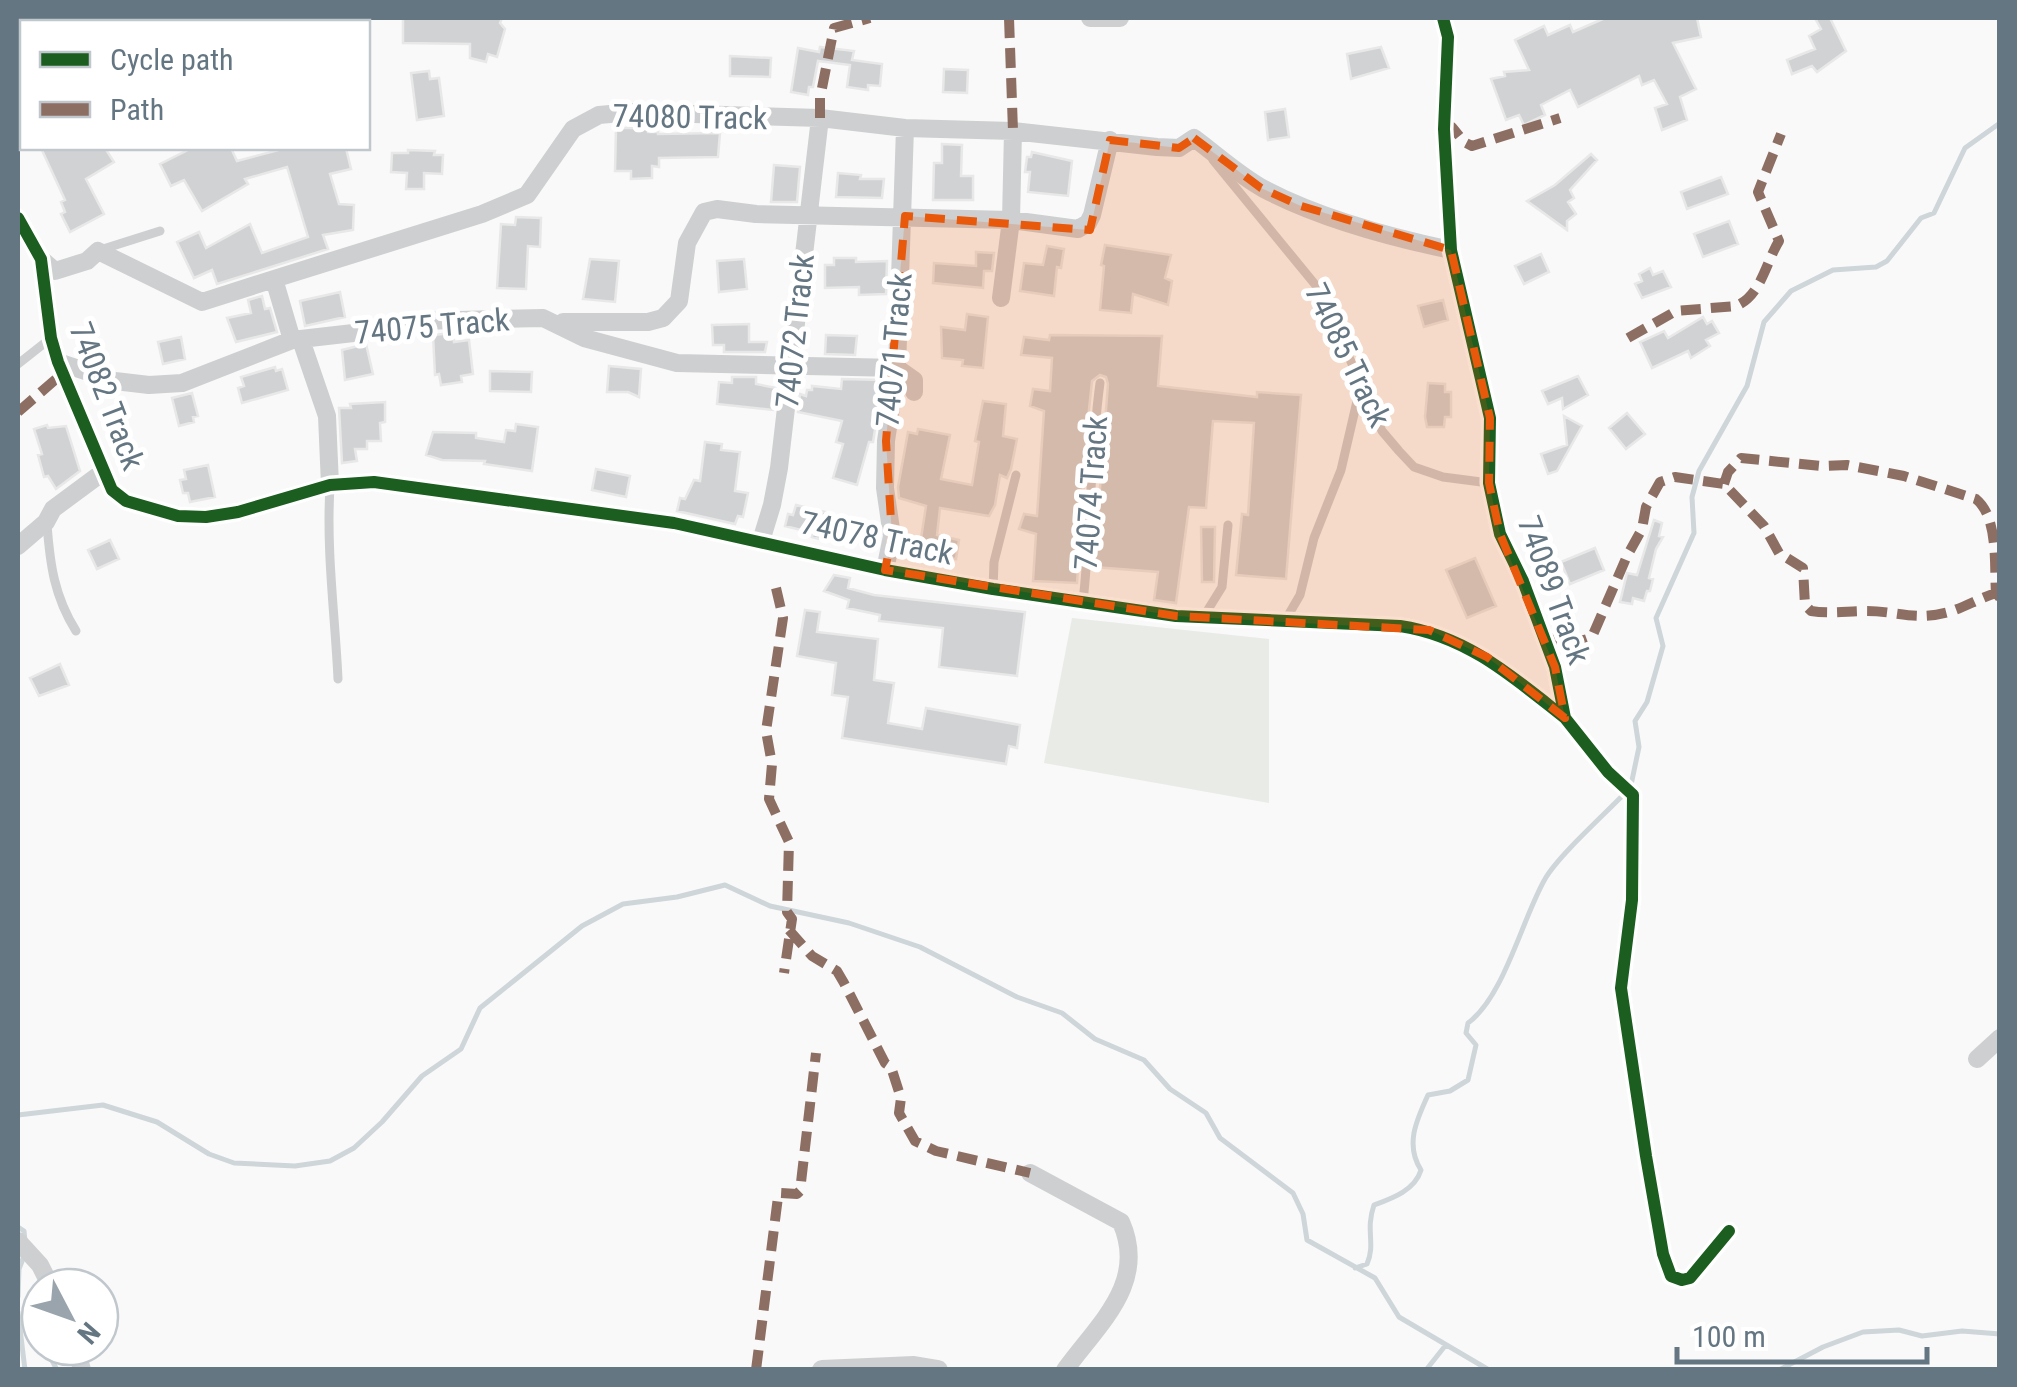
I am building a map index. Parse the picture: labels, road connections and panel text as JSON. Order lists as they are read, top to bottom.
{
  "streets": {
    "street": [
      "74080 Track",
      "74075 Track",
      "74072 Track",
      "74071 Track",
      "74082 Track",
      "74078 Track",
      "74089 Track"
    ],
    "lane": ["74085 Track", "74074 Track"]
  },
  "crossings": [
    ["74080 Track", "74072 Track"],
    ["74080 Track", "74071 Track"],
    ["74075 Track", "74072 Track"],
    ["74075 Track", "74071 Track"],
    ["74075 Track", "74082 Track"],
    ["74072 Track", "74078 Track"],
    ["74071 Track", "74078 Track"],
    ["74085 Track", "74089 Track"],
    ["74082 Track", "74078 Track"],
    ["74074 Track", "74078 Track"],
    ["74078 Track", "74089 Track"]
  ],
  "legend": ["Cycle path", "Path"],
  "scale_bar": "100 m",
  "north": "bottom right"
}
